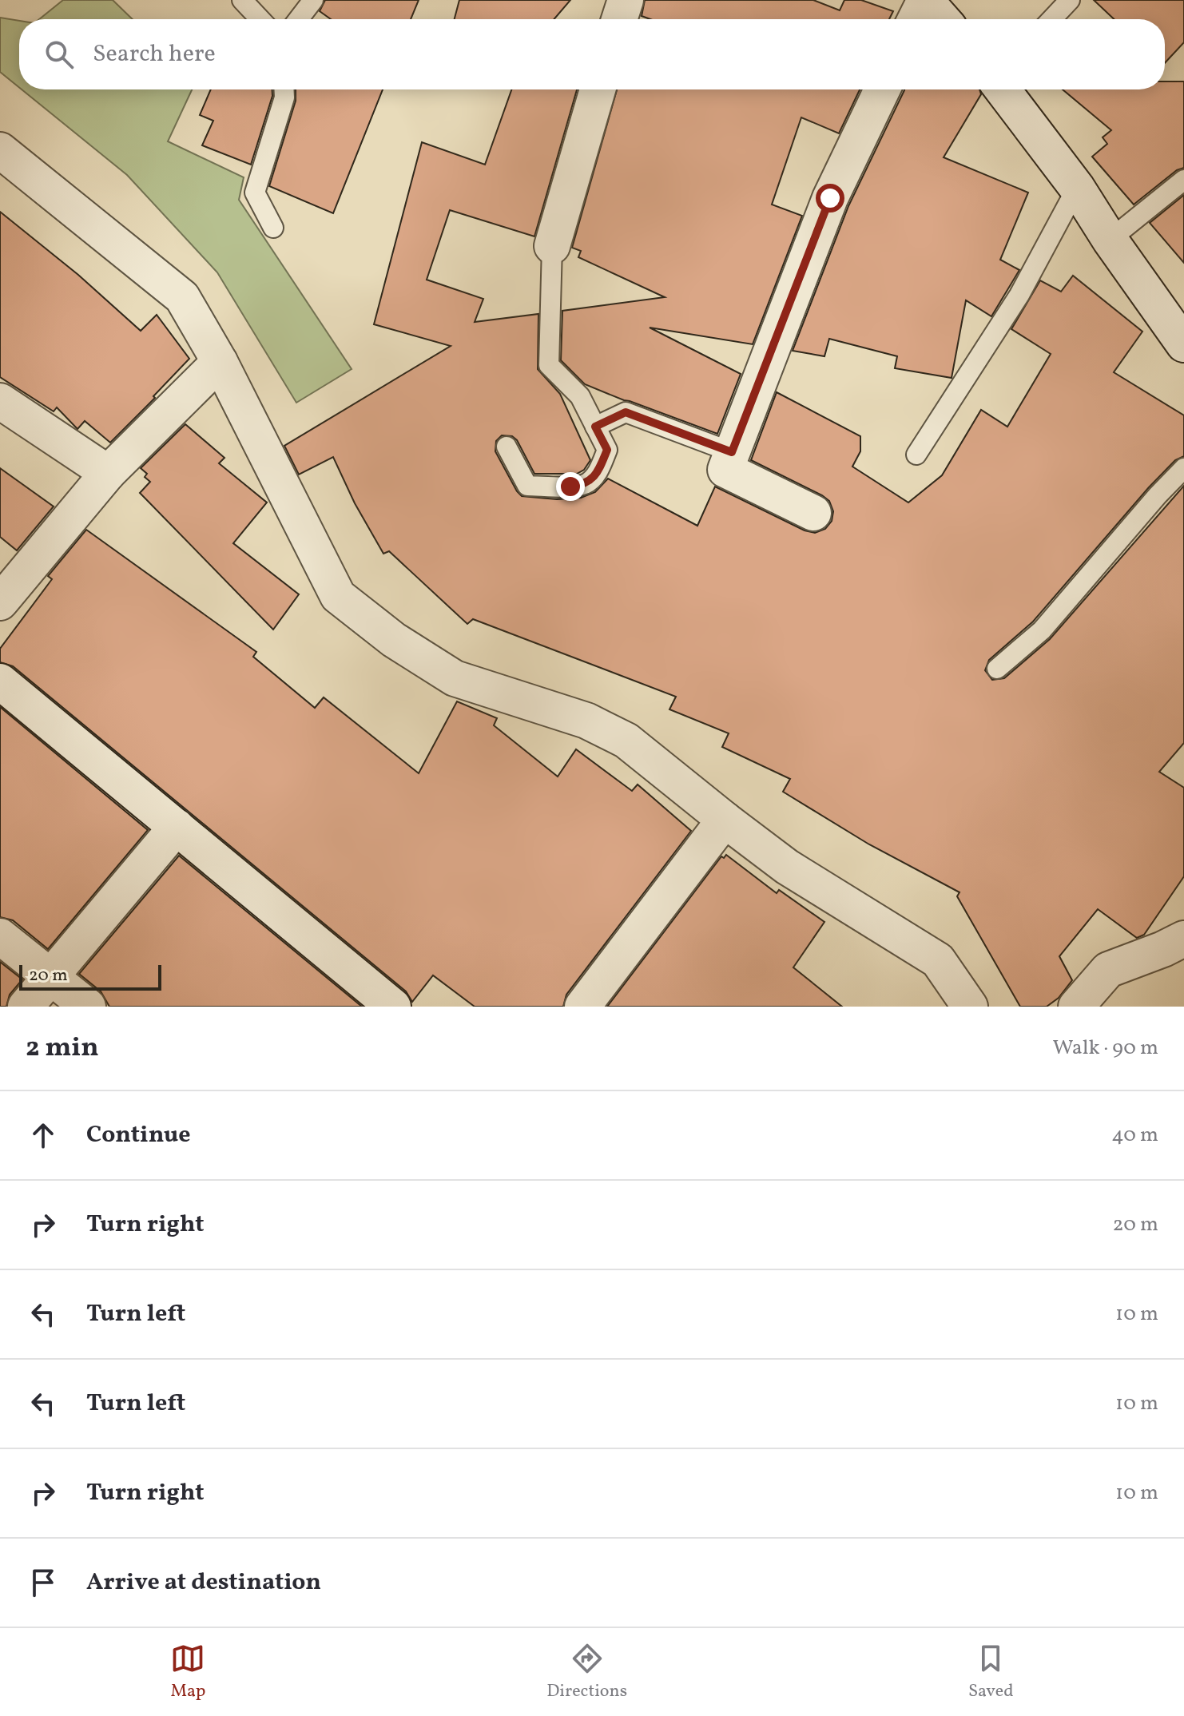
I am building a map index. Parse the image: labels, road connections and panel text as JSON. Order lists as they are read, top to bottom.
{
  "scale_bar": "20 m",
  "page": {
    "search": "Search here",
    "scale": "20 m",
    "heading": ["2 min", "Walk · 90 m"],
    "list": [
      ["Continue", "40 m"],
      ["Turn right", "20 m"],
      ["Turn left", "10 m"],
      ["Turn left", "10 m"],
      ["Turn right", "10 m"],
      "Arrive at destination"
    ],
    "nav": ["Map", "Directions", "Saved"]
  }
}
